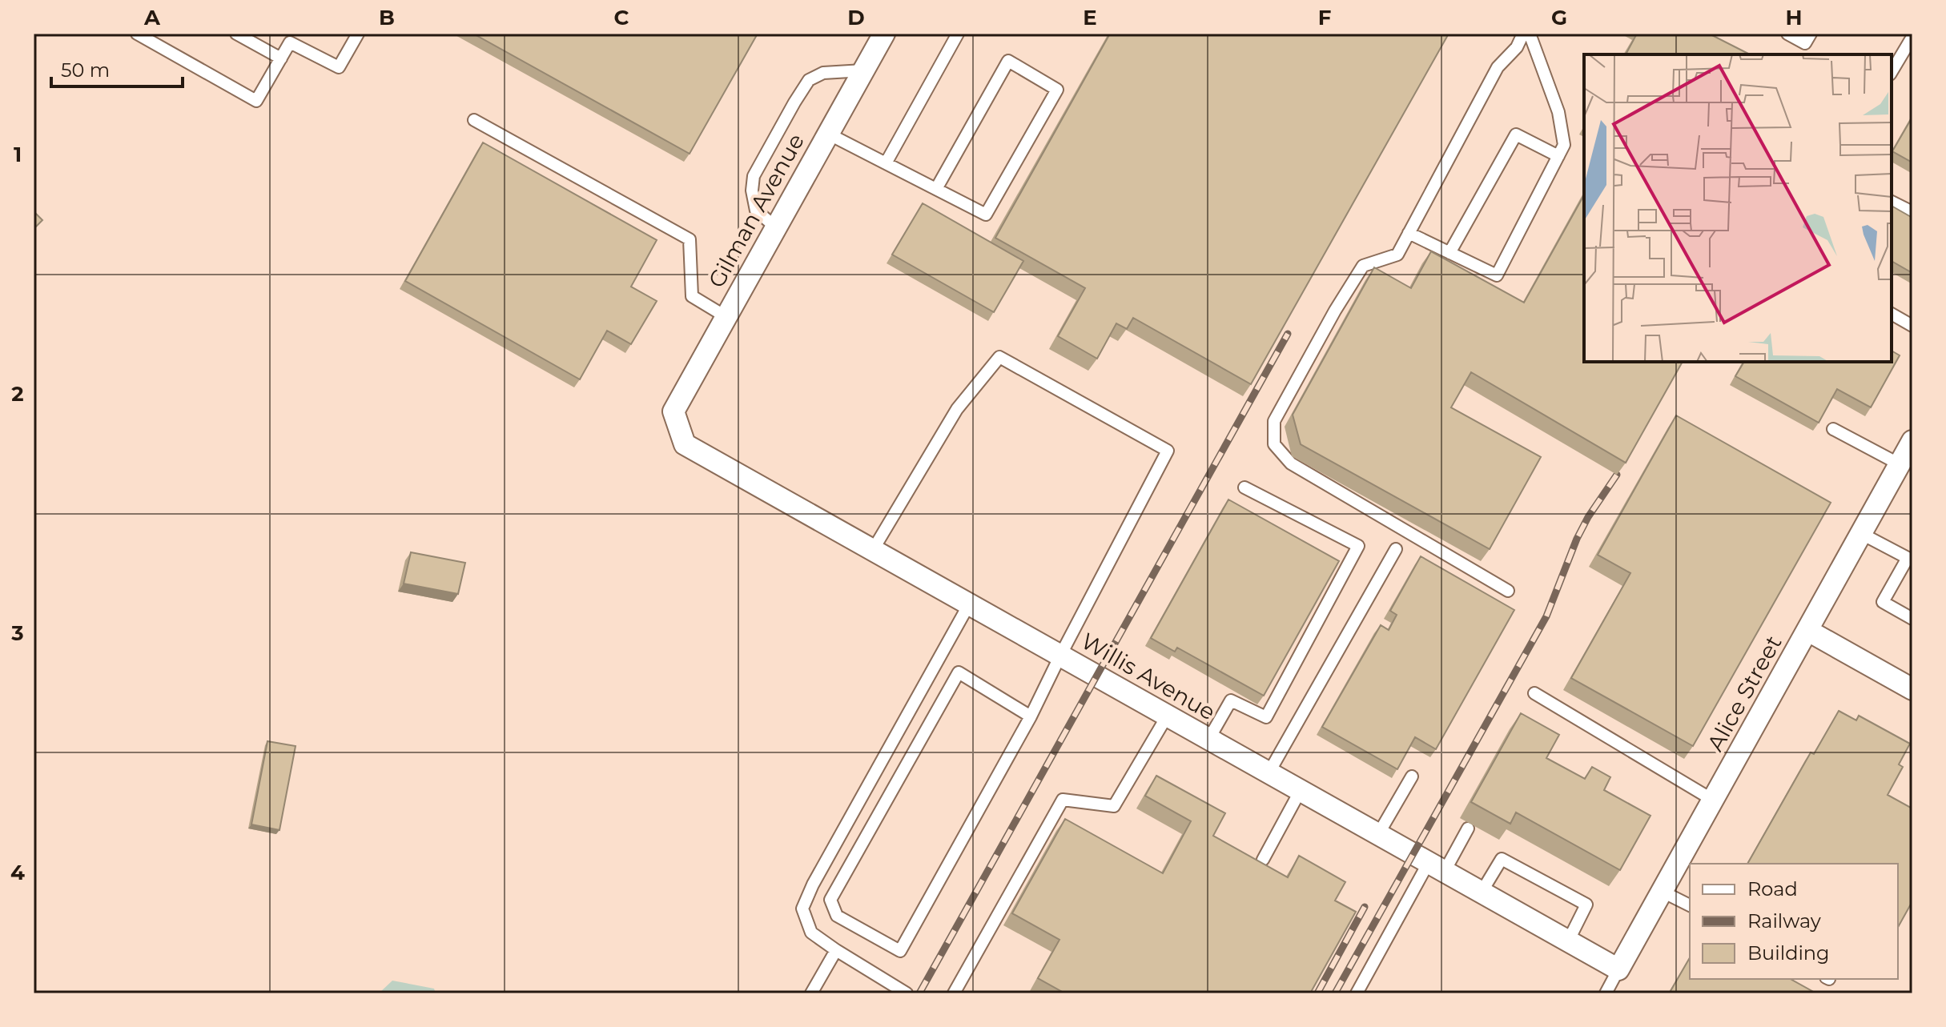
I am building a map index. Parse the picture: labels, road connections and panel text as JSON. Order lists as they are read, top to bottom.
{
  "streets": {
    "street": ["Gilman Avenue", "Willis Avenue", "Alice Street"]
  },
  "crossings": [
    ["Gilman Avenue", "Willis Avenue"],
    ["Willis Avenue", "Alice Street"]
  ],
  "legend": ["Road", "Railway", "Building"],
  "scale_bar": "50 m",
  "grid": {
    "columns": [
      "A",
      "B",
      "C",
      "D",
      "E",
      "F",
      "G",
      "H"
    ],
    "rows": [
      "1",
      "2",
      "3",
      "4"
    ]
  }
}
